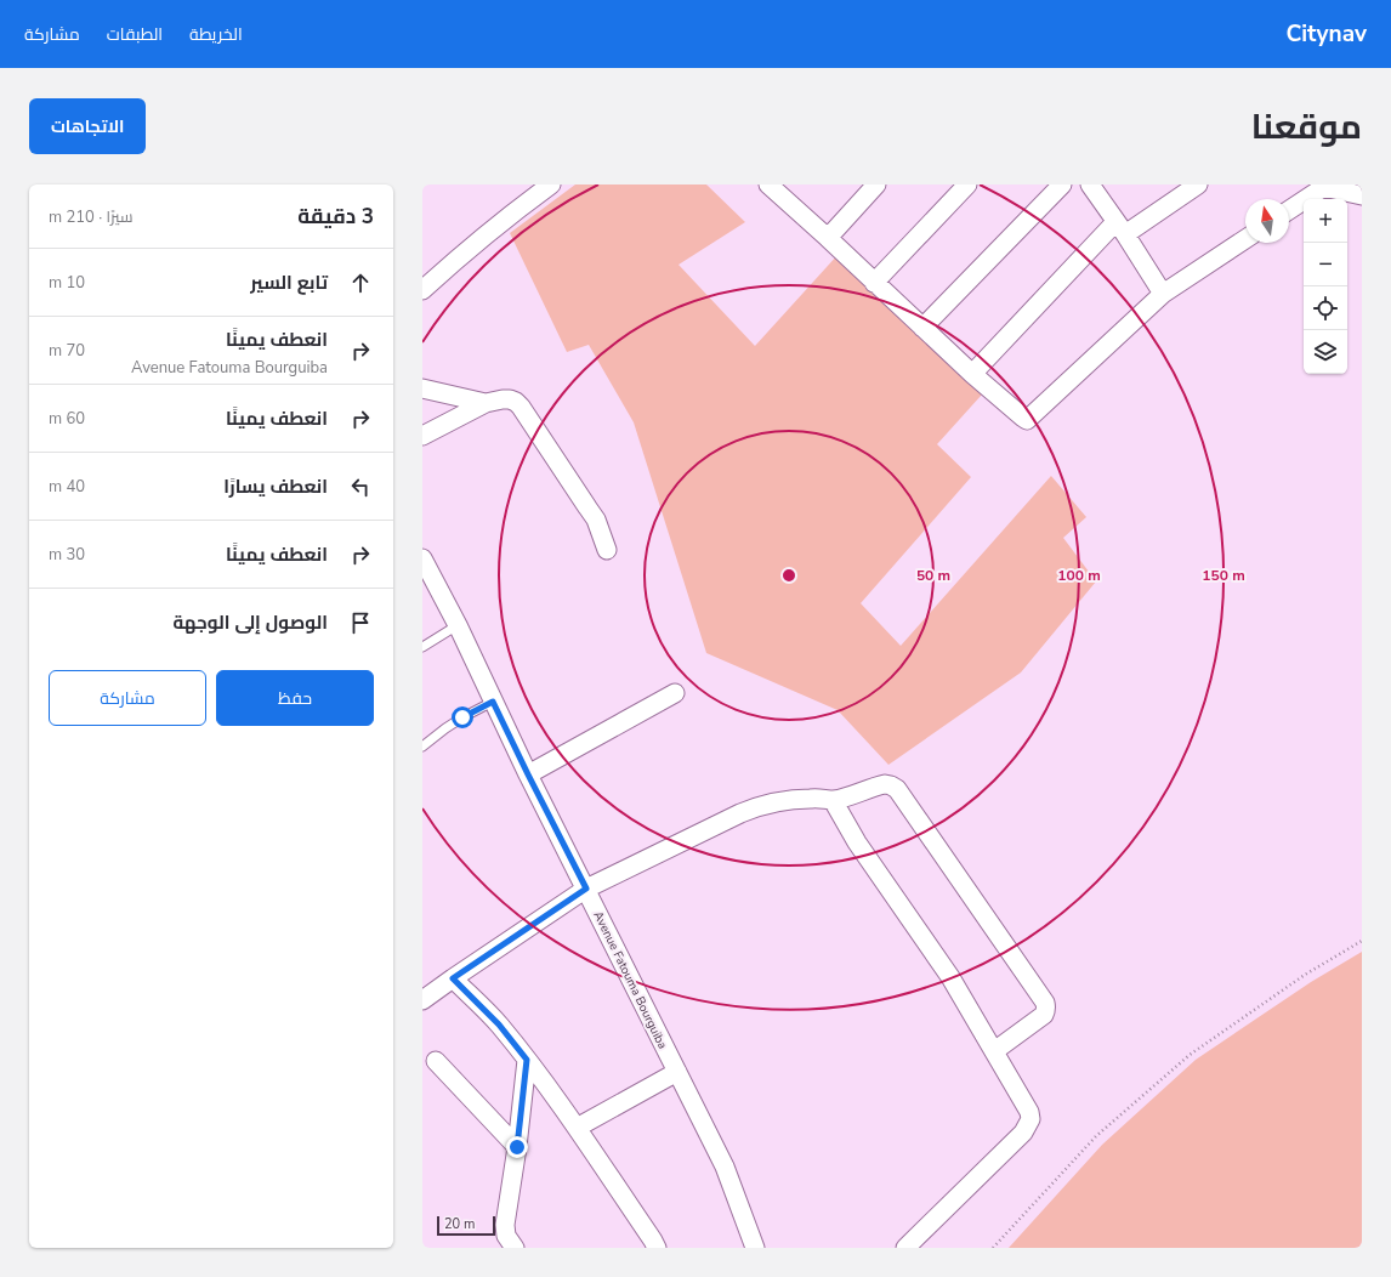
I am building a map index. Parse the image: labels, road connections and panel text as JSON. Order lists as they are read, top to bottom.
{
  "streets": {
    "street": ["Avenue Fatouma Bourguiba"]
  },
  "scale_bar": "20 m",
  "north": "top",
  "page": {
    "header": "Citynav",
    "nav": ["الخريطة", "الطبقات", "مشاركة"],
    "title": "موقعنا",
    "buttons": [
      "الاتجاهات",
      ["حفظ", "مشاركة"]
    ],
    "heading": ["3 دقيقة", "سيرًا · 210 m"],
    "map_buttons": ["+", "−"],
    "list": [
      ["تابع السير", "10 m"],
      ["انعطف يمينًا", "Avenue Fatouma Bourguiba", "70 m"],
      ["انعطف يمينًا", "60 m"],
      ["انعطف يسارًا", "40 m"],
      ["انعطف يمينًا", "30 m"],
      "الوصول إلى الوجهة"
    ],
    "scale": "20 m"
  },
  "rings": ["50 m", "100 m", "150 m"]
}
